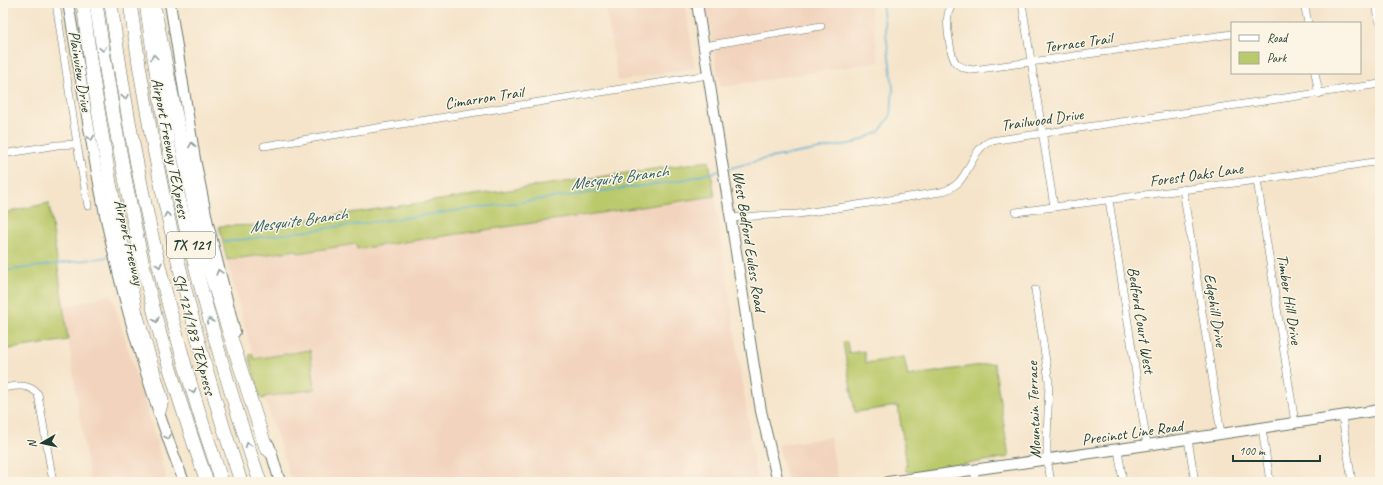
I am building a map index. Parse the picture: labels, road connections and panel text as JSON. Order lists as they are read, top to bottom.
{
  "streets": {
    "highway": [
      "Airport Freeway TEXpress",
      "Airport Freeway",
      "TX 121",
      "SH 121/183 TEXpress"
    ],
    "main road": ["West Bedford Euless Road", "Precinct Line Road"],
    "street": [
      "Terrace Trail",
      "Plainview Drive",
      "Cimarron Trail",
      "Trailwood Drive",
      "Forest Oaks Lane",
      "Timber Hill Drive",
      "Edgehill Drive",
      "Bedford Court West",
      "Mountain Terrace"
    ]
  },
  "crossings": [
    ["Cimarron Trail", "West Bedford Euless Road"],
    ["Trailwood Drive", "West Bedford Euless Road"],
    ["Forest Oaks Lane", "Timber Hill Drive"],
    ["Forest Oaks Lane", "Edgehill Drive"],
    ["Forest Oaks Lane", "Bedford Court West"],
    ["Timber Hill Drive", "Precinct Line Road"],
    ["Edgehill Drive", "Precinct Line Road"],
    ["Bedford Court West", "Precinct Line Road"],
    ["Mountain Terrace", "Precinct Line Road"]
  ],
  "water": ["Mesquite Branch"],
  "legend": ["Road", "Park"],
  "scale_bar": "100 m",
  "north": "left"
}
